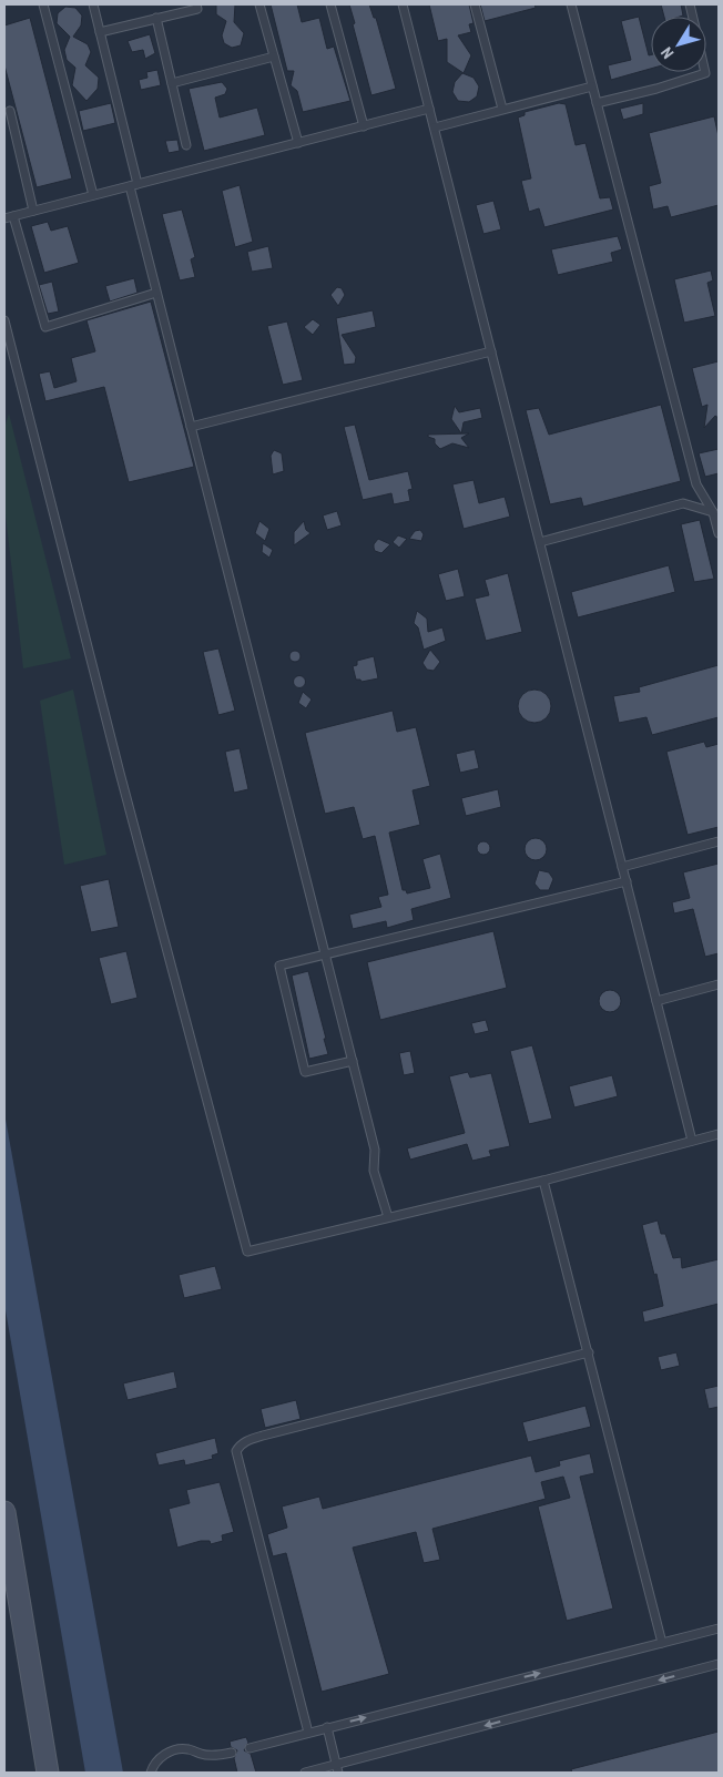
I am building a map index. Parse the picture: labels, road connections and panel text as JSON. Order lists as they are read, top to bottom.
{
  "north": "bottom left"
}
